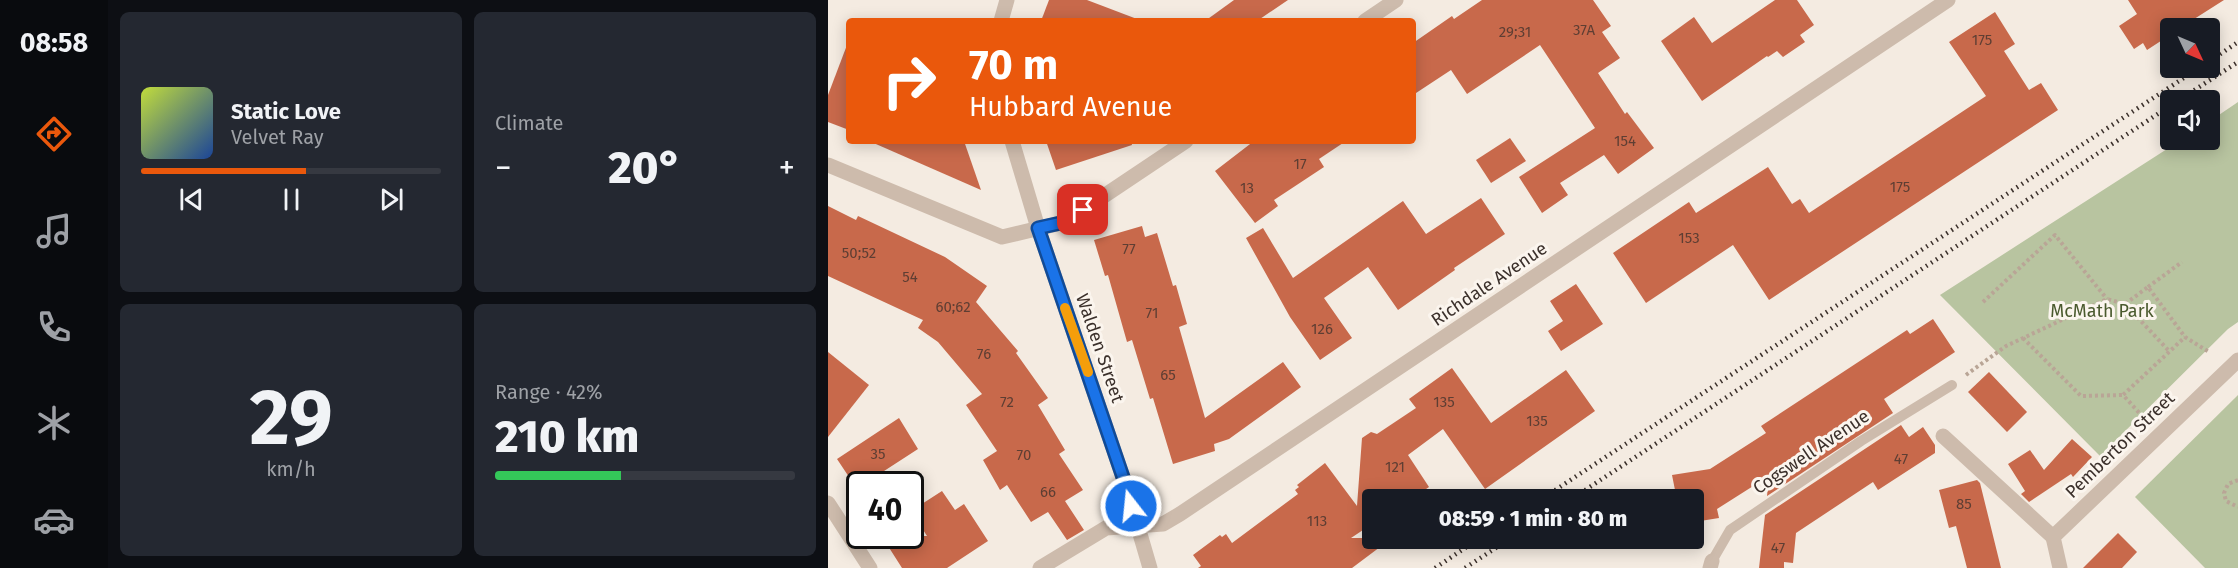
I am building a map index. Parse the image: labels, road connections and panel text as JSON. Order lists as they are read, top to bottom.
{
  "streets": {
    "street": ["Richdale Avenue", "Walden Street", "Pemberton Street"],
    "lane": ["Cogswell Avenue"]
  },
  "crossings": [
    ["Richdale Avenue", "Walden Street"]
  ],
  "parks": ["McMath Park"],
  "house_numbers": [
    "37A",
    "29;31",
    "175",
    "154",
    "17",
    "175",
    "13",
    "153",
    "77",
    "50;52",
    "54",
    "60;62",
    "71",
    "126",
    "76",
    "65",
    "72",
    "135",
    "135",
    "35",
    "70",
    "47",
    "121",
    "66",
    "85",
    "113",
    "47"
  ],
  "north": "bottom right",
  "page": {
    "tabs": "08:58",
    "tile": [
      "Climate",
      ["29", "km/h"],
      ["Range · 42%", "210 km"]
    ],
    "turn": ["70 m", "Hubbard Avenue"],
    "song": ["Static Love", "Velvet Ray"],
    "heat": ["−", "20°", "+"],
    "limit": "40",
    "trip": "08:59 · 1 min · 80 m"
  }
}
